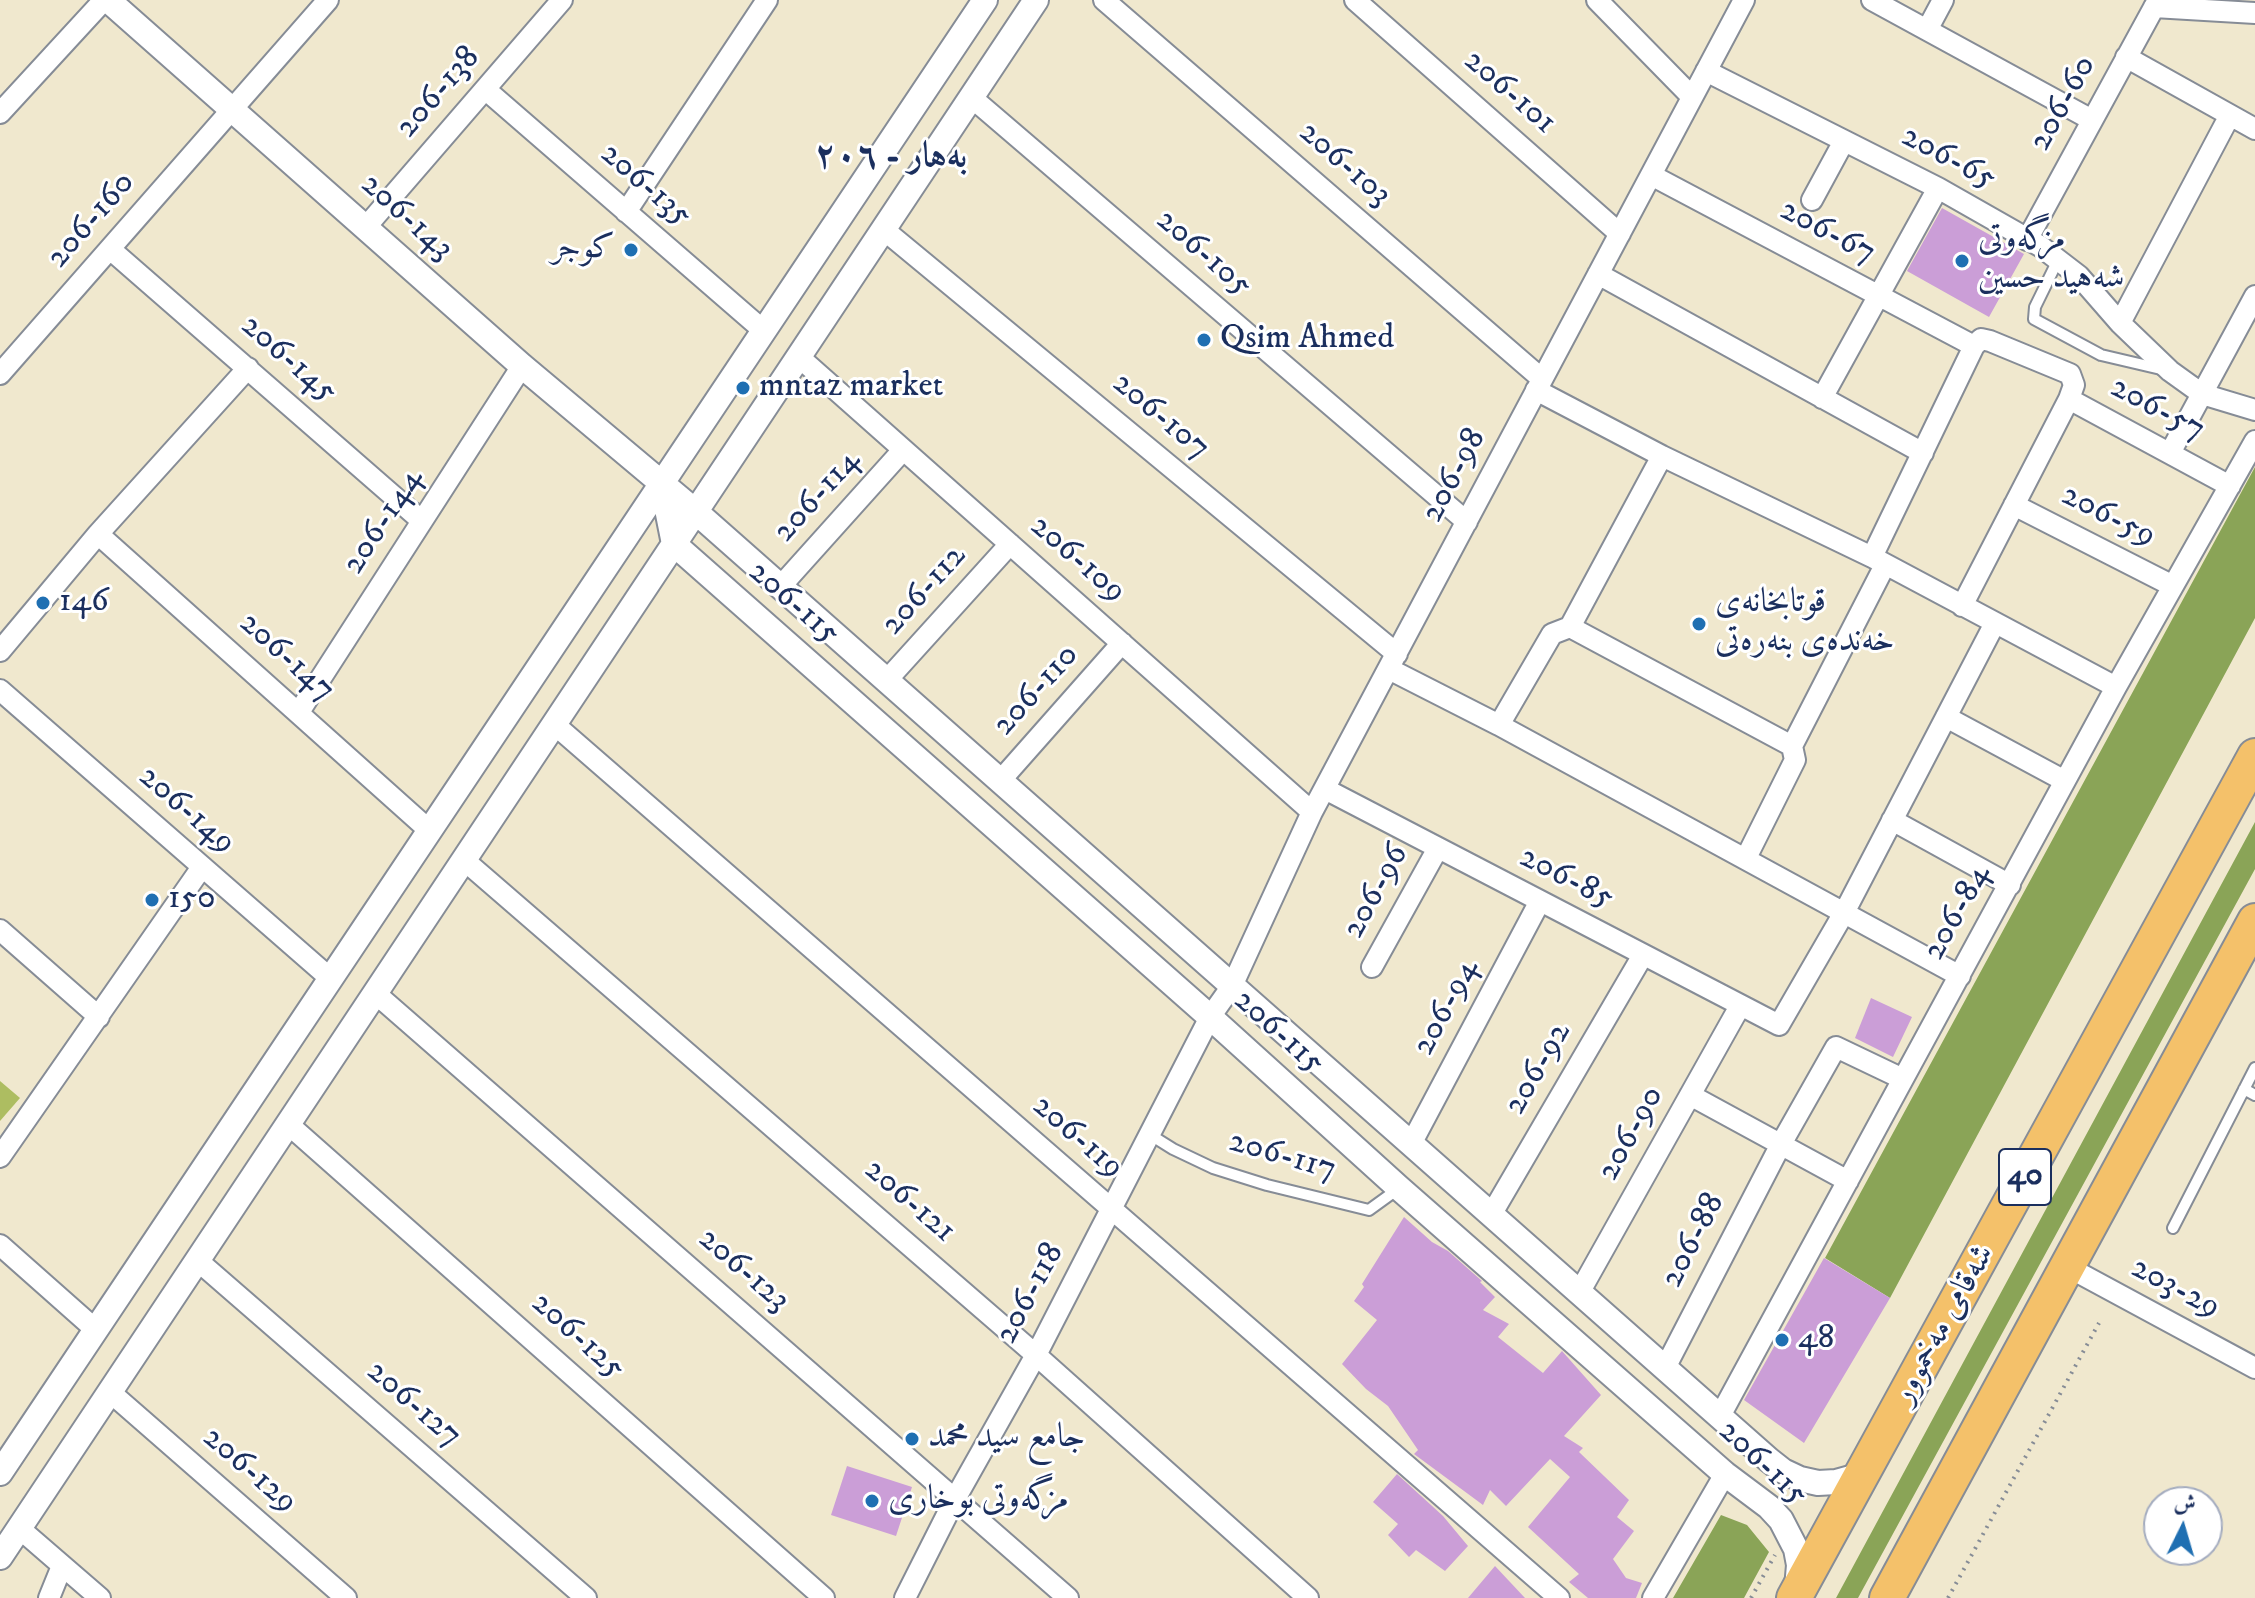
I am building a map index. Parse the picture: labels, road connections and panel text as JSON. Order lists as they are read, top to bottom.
{
  "streets": {
    "highway": ["40", "شەقامی مەخموور"],
    "street": [
      "206-138",
      "206-101",
      "206-60",
      "206-65",
      "206-103",
      "206-135",
      "206-143",
      "206-160",
      "206-67",
      "206-105",
      "206-145",
      "206-57",
      "206-107",
      "206-98",
      "206-114",
      "206-59",
      "206-144",
      "206-109",
      "206-112",
      "206-115",
      "206-147",
      "206-110",
      "206-149",
      "206-85",
      "206-96",
      "206-84",
      "206-94",
      "206-92",
      "206-90",
      "206-119",
      "206-121",
      "206-88",
      "206-123",
      "203-29",
      "206-118",
      "206-125",
      "206-127",
      "206-129"
    ],
    "lane": ["206-117"]
  },
  "crossings": [
    ["206-138", "206-135"],
    ["206-138", "206-143"],
    ["206-101", "206-98"],
    ["206-60", "206-65"],
    ["206-65", "206-98"],
    ["206-103", "206-98"],
    ["206-103", "206-84"],
    ["206-143", "206-160"],
    ["206-143", "206-144"],
    ["206-143", "206-115"],
    ["206-160", "206-145"],
    ["206-67", "206-57"],
    ["206-67", "206-98"],
    ["206-105", "206-98"],
    ["206-145", "206-144"],
    ["206-57", "206-84"],
    ["206-107", "206-98"],
    ["206-107", "206-85"],
    ["206-107", "206-84"],
    ["206-98", "206-109"],
    ["206-98", "206-115"],
    ["206-98", "206-85"],
    ["206-98", "206-118"],
    ["206-114", "206-109"],
    ["206-114", "206-115"],
    ["206-59", "206-84"],
    ["206-144", "206-147"],
    ["206-109", "206-112"],
    ["206-109", "206-110"],
    ["206-112", "206-115"],
    ["206-115", "206-110"],
    ["206-115", "206-84"],
    ["206-115", "206-94"],
    ["206-115", "206-92"],
    ["206-115", "206-90"],
    ["206-115", "206-117"],
    ["206-115", "206-88"],
    ["206-115", "206-118"],
    ["206-115", "شەقامی مەخموور"],
    ["206-85", "206-96"],
    ["206-85", "206-94"],
    ["206-85", "206-92"],
    ["206-85", "206-90"],
    ["206-84", "206-88"],
    ["206-119", "206-118"],
    ["206-117", "206-118"],
    ["40", "203-29"],
    ["206-121", "206-118"],
    ["206-123", "206-118"]
  ],
  "districts": ["بەهار - ٢٠٦"],
  "places": [
    "كوجر",
    "مزگەوتی شەهید حسين",
    "Qsim Ahmed",
    "mntaz market",
    "146",
    "قوتابخانەی خەندەی بنەرەتی",
    "150",
    "48",
    "جامع سيد محمد",
    "مزگەوتی بوخاری"
  ],
  "north": "top"
}
